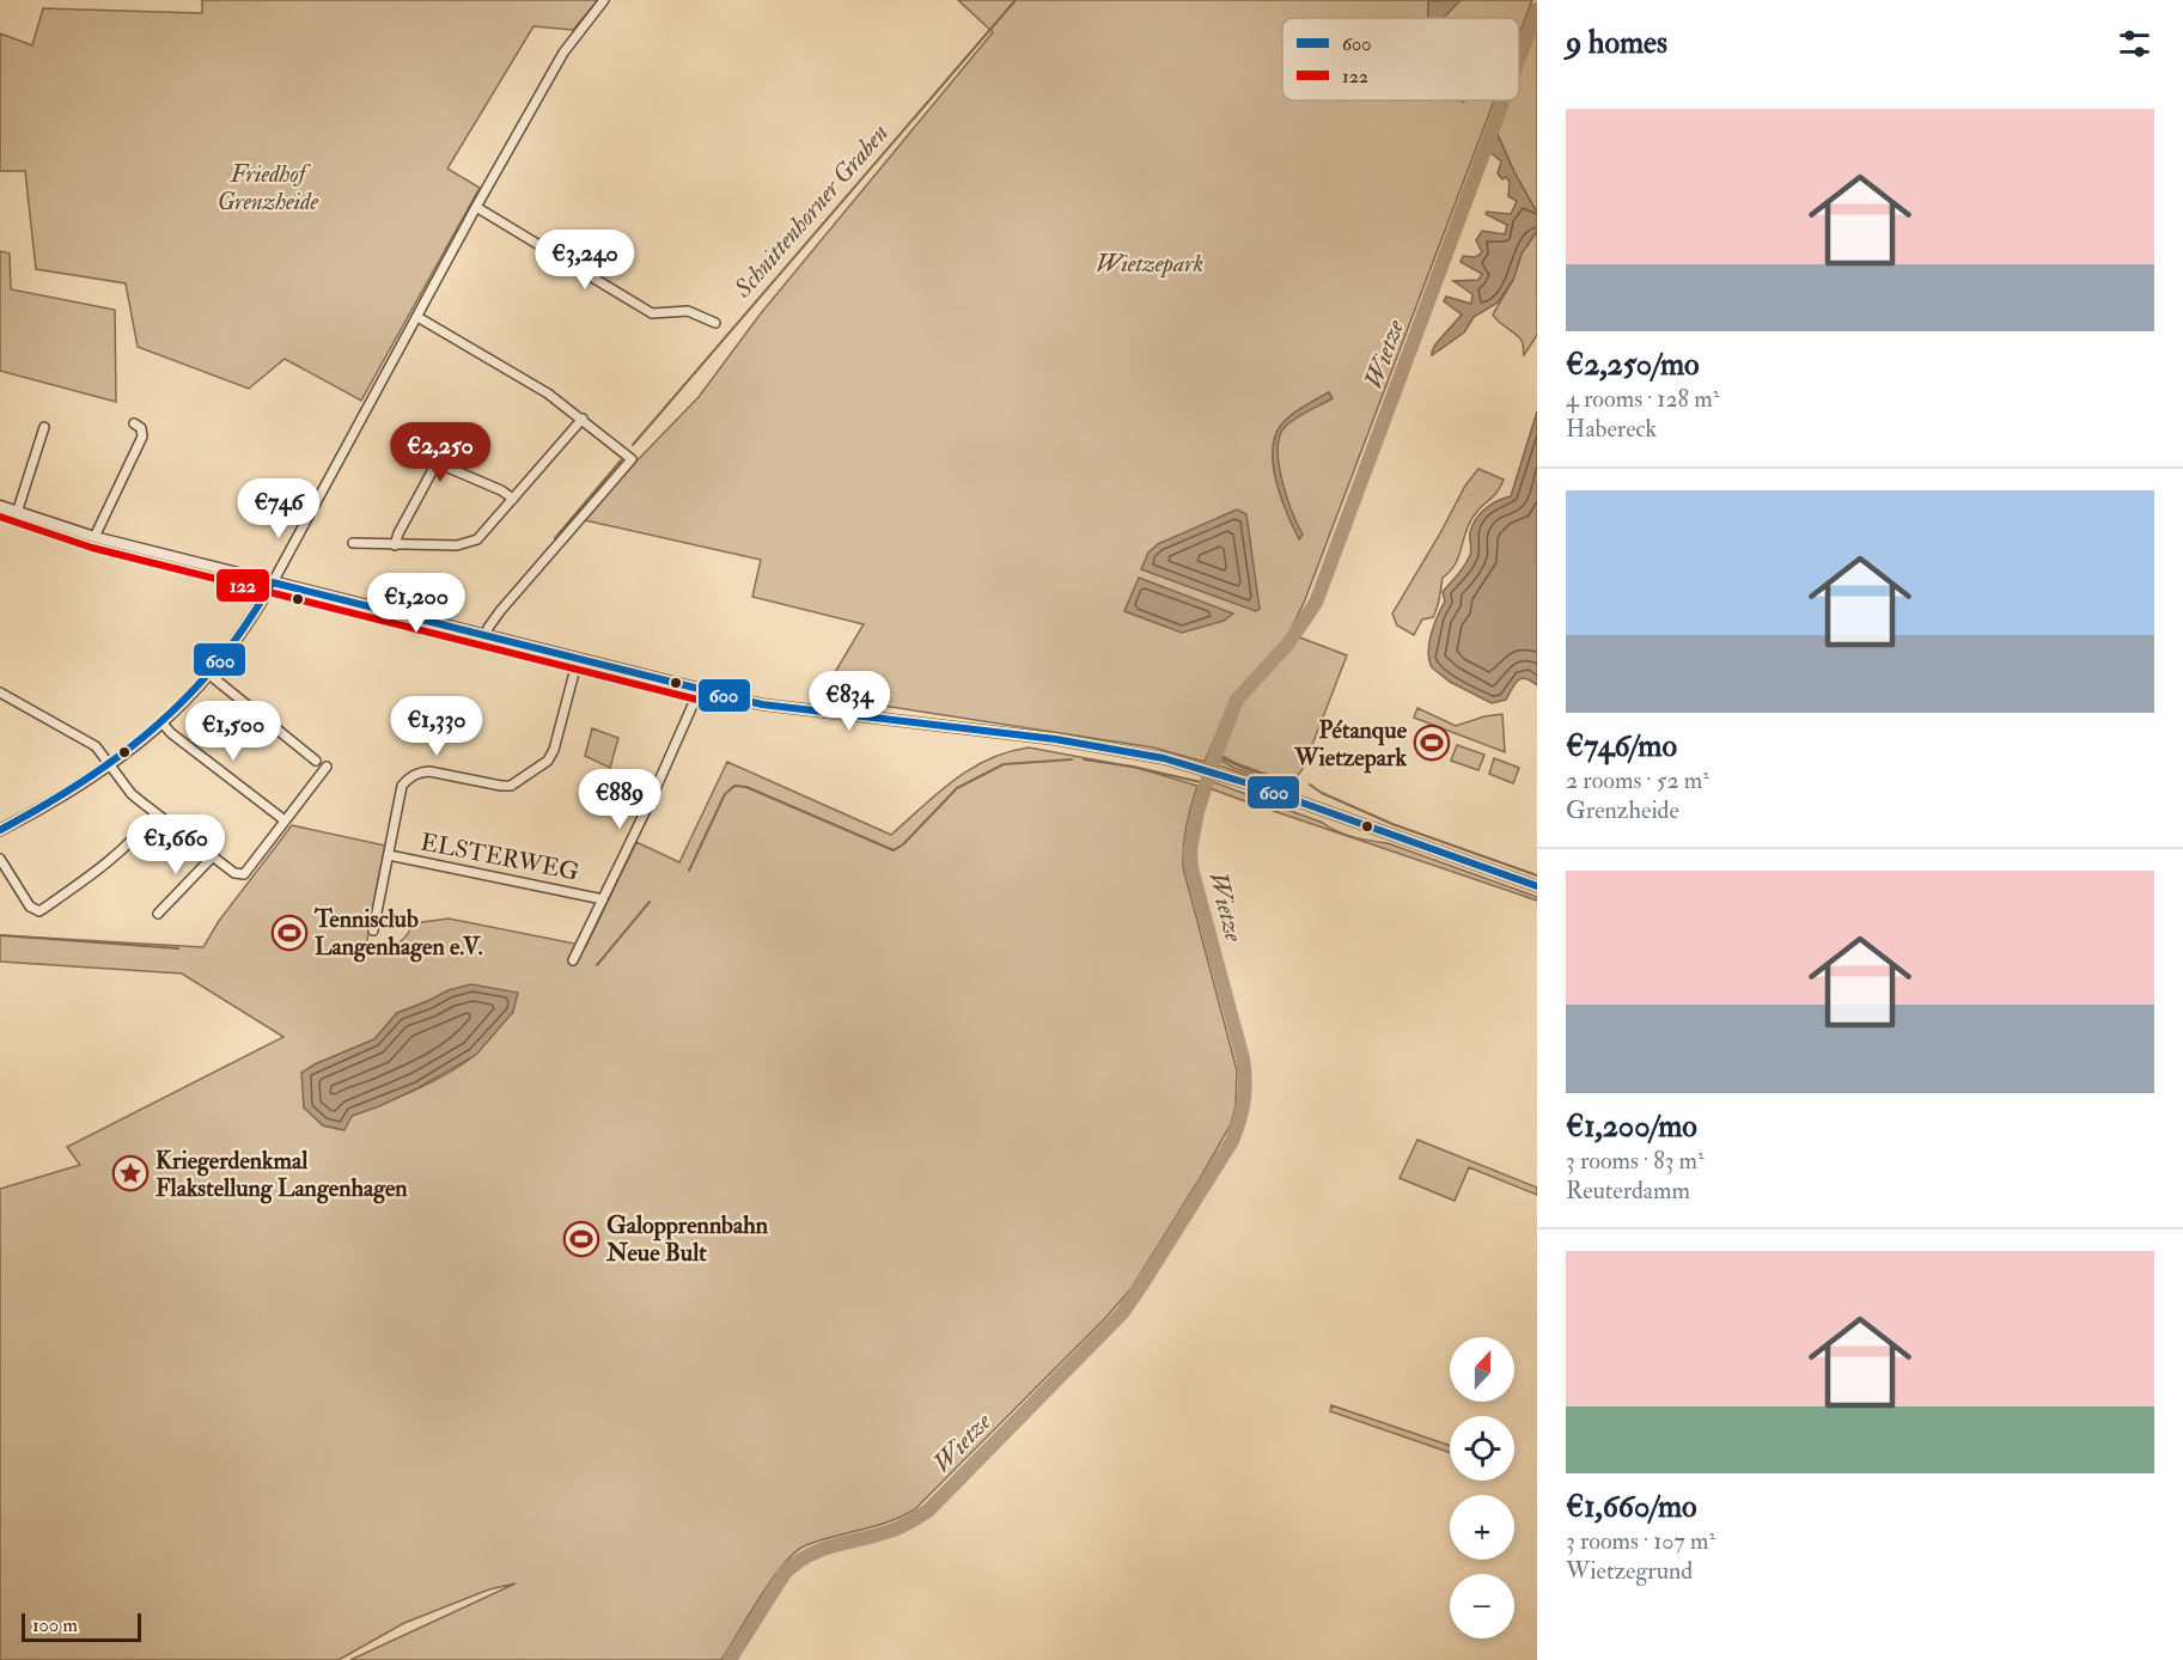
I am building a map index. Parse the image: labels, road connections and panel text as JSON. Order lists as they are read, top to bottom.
{
  "streets": {
    "street": ["ELSTERWEG"]
  },
  "water": ["Schnittenhorner Graben", "Wietze"],
  "parks": ["Friedhof Grenzheide", "Wietzepark"],
  "places": {
    "sports": ["Pétanque Wietzepark", "Tennisclub Langenhagen e.V.", "Galopprennbahn Neue Bult"],
    "place": ["Kriegerdenkmal Flakstellung Langenhagen"]
  },
  "lines": ["transit line 122", "transit line 600"],
  "legend": ["600", "122"],
  "scale_bar": "100 m",
  "north": "top",
  "page": {
    "heading": "9 homes",
    "list": [
      {
        "name": "€2,250/mo",
        "note": "4 rooms · 128 m² · Habereck"
      },
      {
        "name": "€746/mo",
        "note": "2 rooms · 52 m² · Grenzheide"
      },
      {
        "name": "€1,200/mo",
        "note": "3 rooms · 83 m² · Reuterdamm"
      },
      {
        "name": "€1,660/mo",
        "note": "3 rooms · 107 m² · Wietzegrund"
      }
    ],
    "price": [
      "€3,240",
      "€2,250",
      "€746",
      "€1,200",
      "€834",
      "€1,330",
      "€1,500",
      "€889",
      "€1,660"
    ],
    "map_buttons": ["+", "−"],
    "scale": "100 m"
  }
}
